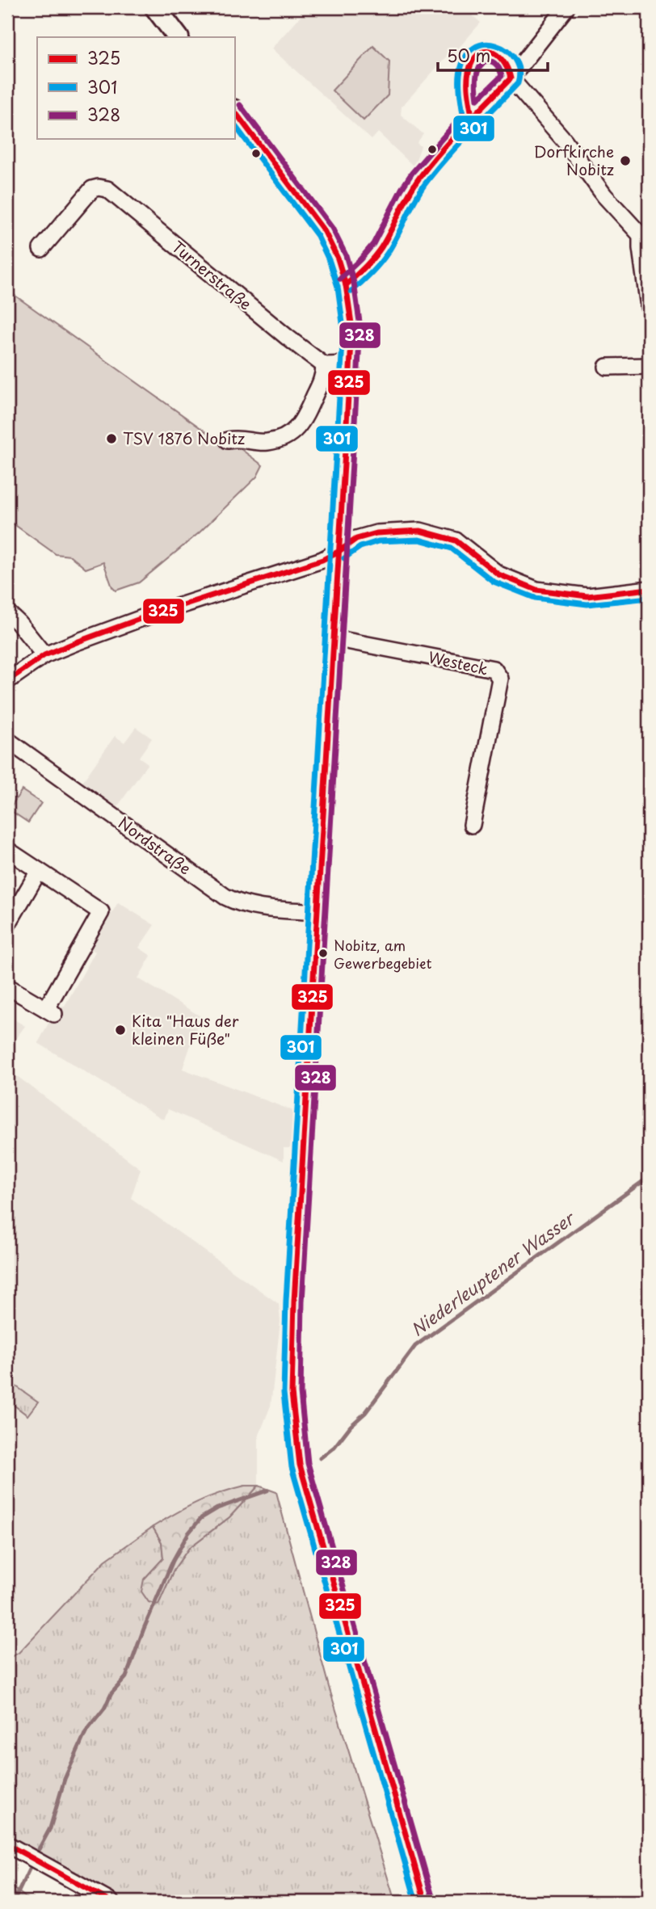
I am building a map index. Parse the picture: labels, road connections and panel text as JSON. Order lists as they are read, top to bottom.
{
  "streets": {
    "street": ["Turnerstraße", "Westeck", "Nordstraße"]
  },
  "water": ["Niederleuptener Wasser"],
  "places": [
    "Dorfkirche Nobitz",
    "TSV 1876 Nobitz",
    "Nobitz, am Gewerbegebiet",
    "Kita \"Haus der kleinen Füße\""
  ],
  "lines": ["transit line 301", "transit line 325", "transit line 328"],
  "legend": ["325", "301", "328"],
  "scale_bar": "50 m"
}
